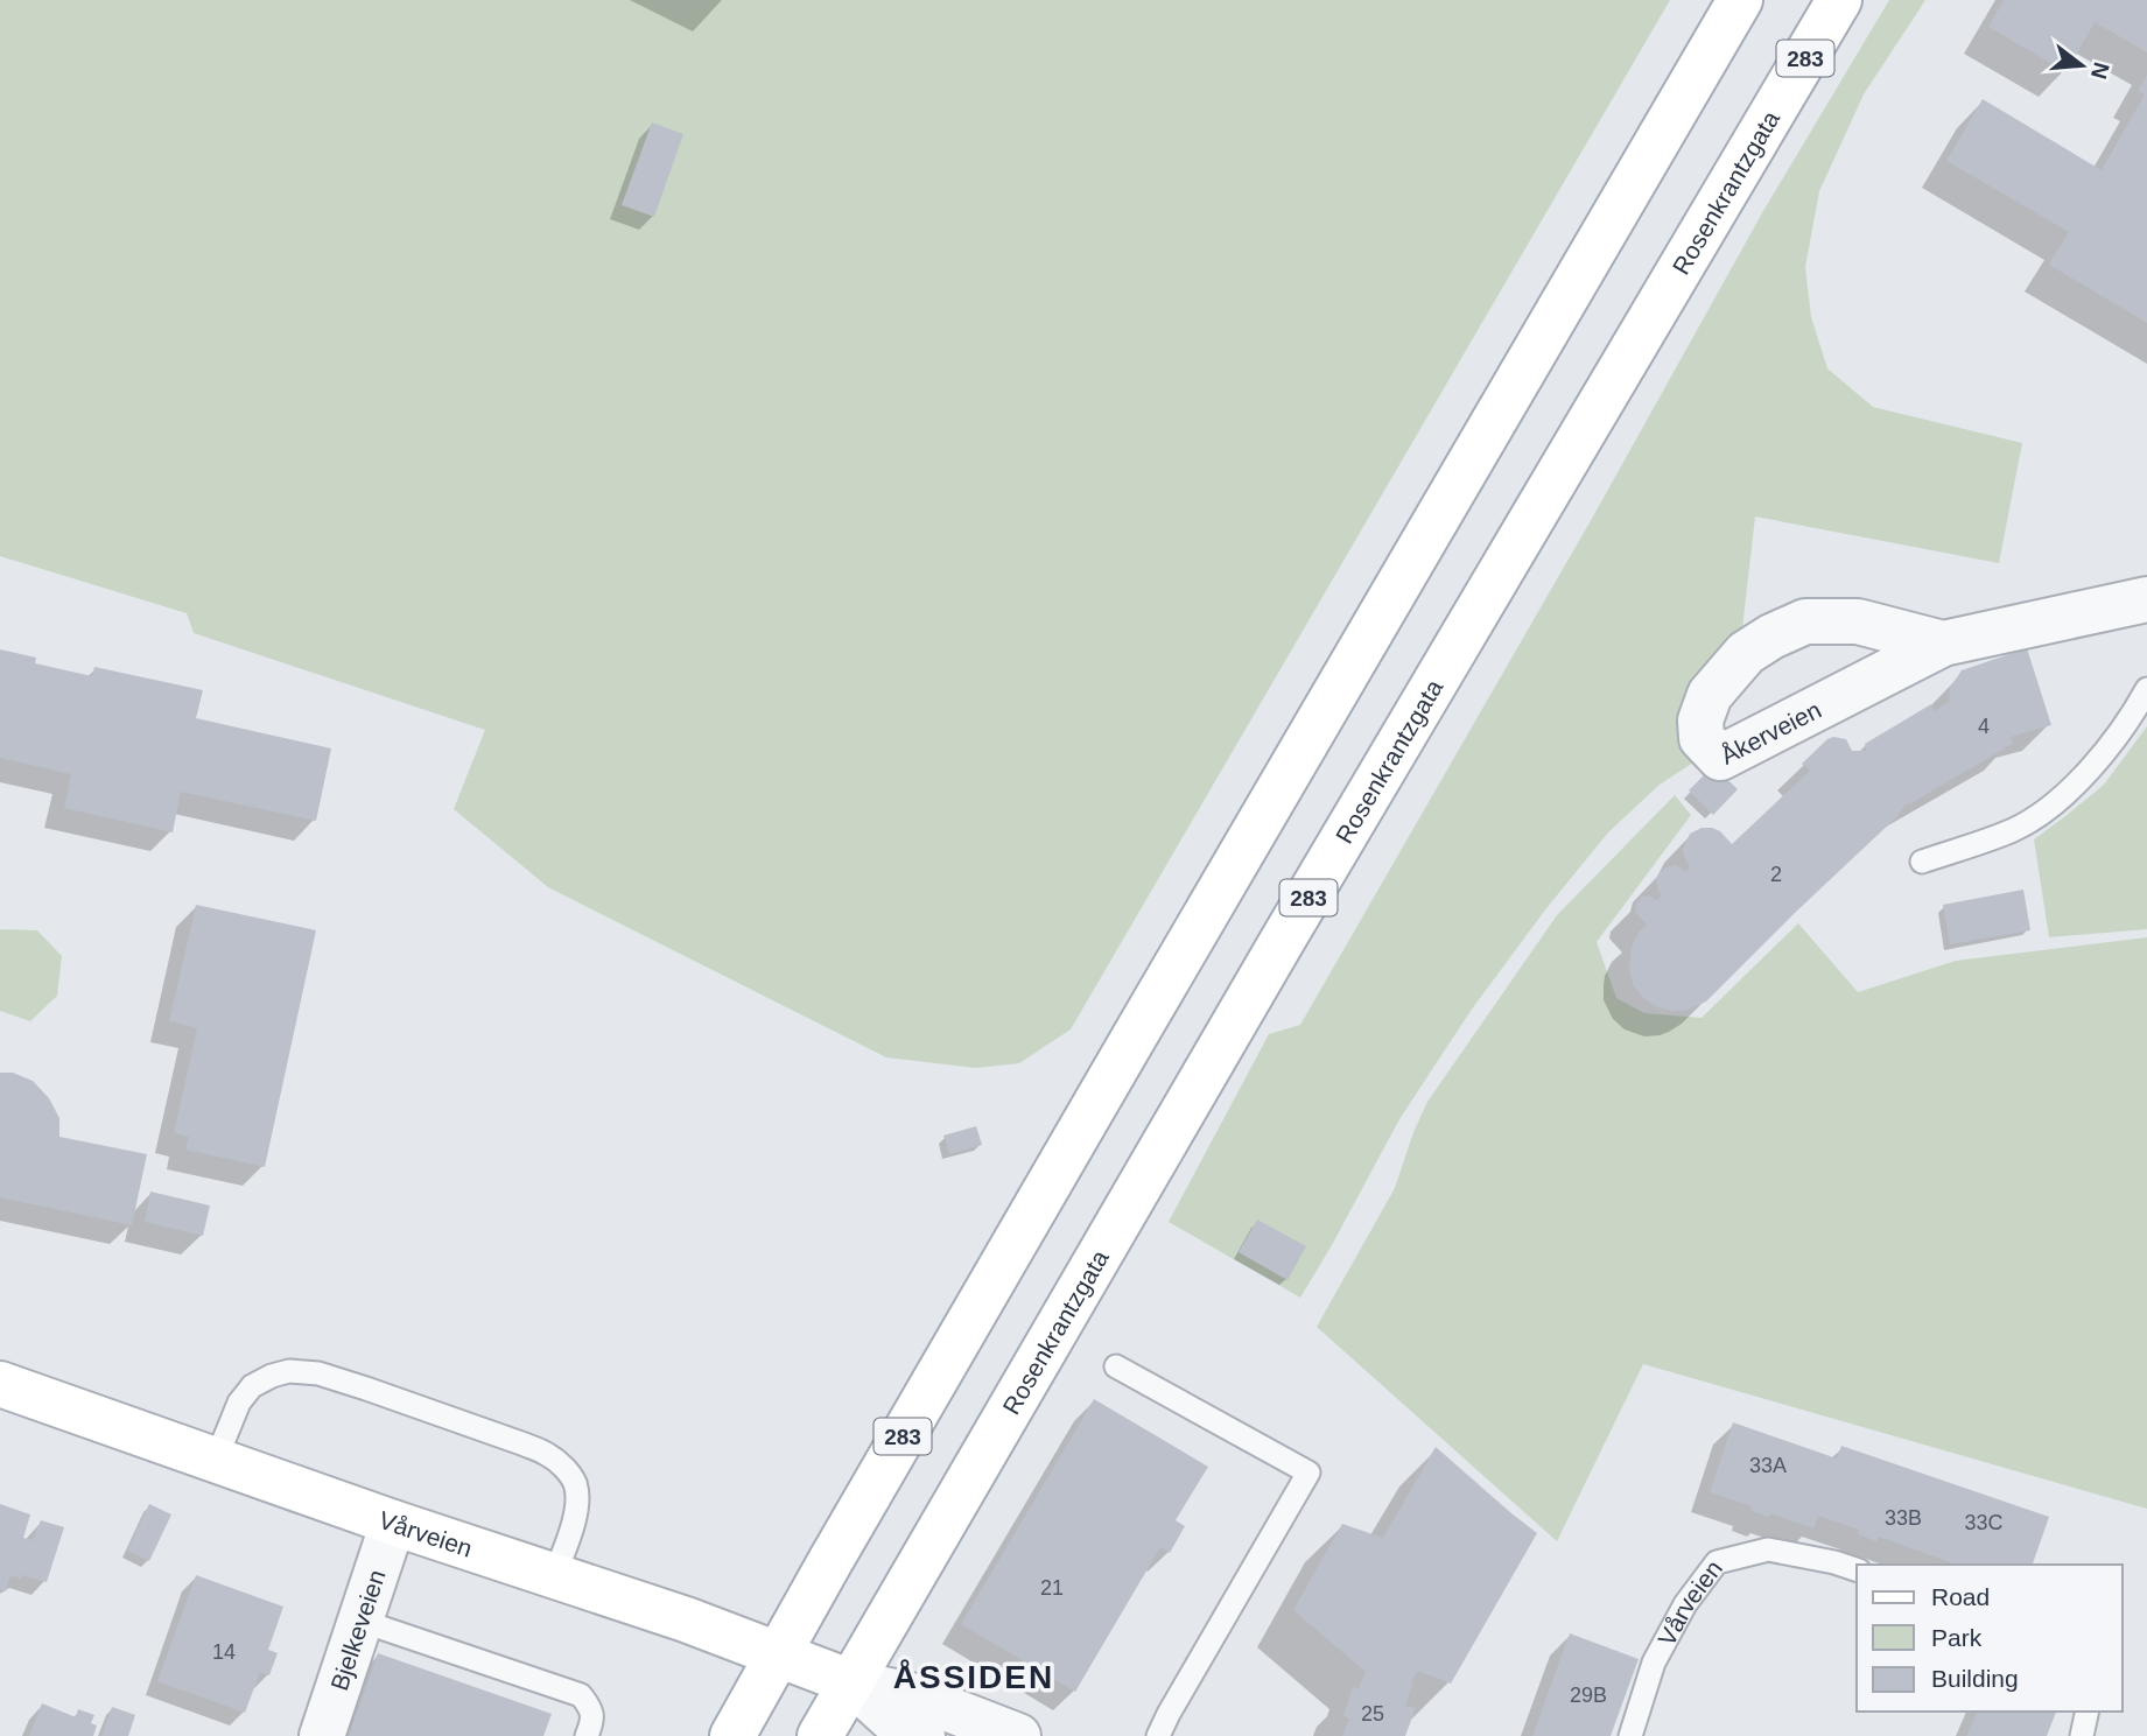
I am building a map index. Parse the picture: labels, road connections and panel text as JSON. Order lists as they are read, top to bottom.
{
  "streets": {
    "main road": ["283", "Rosenkrantzgata", "Vårveien"],
    "street": ["Åkerveien", "Bjelkeveien"]
  },
  "crossings": [
    ["283", "Vårveien"],
    ["Rosenkrantzgata", "Vårveien"],
    ["Vårveien", "Bjelkeveien"]
  ],
  "districts": ["ÅSSIDEN"],
  "house_numbers": [
    "4",
    "2",
    "33A",
    "33B",
    "33C",
    "21",
    "14",
    "29B",
    "25"
  ],
  "legend": ["Road", "Park", "Building"],
  "north": "right"
}
